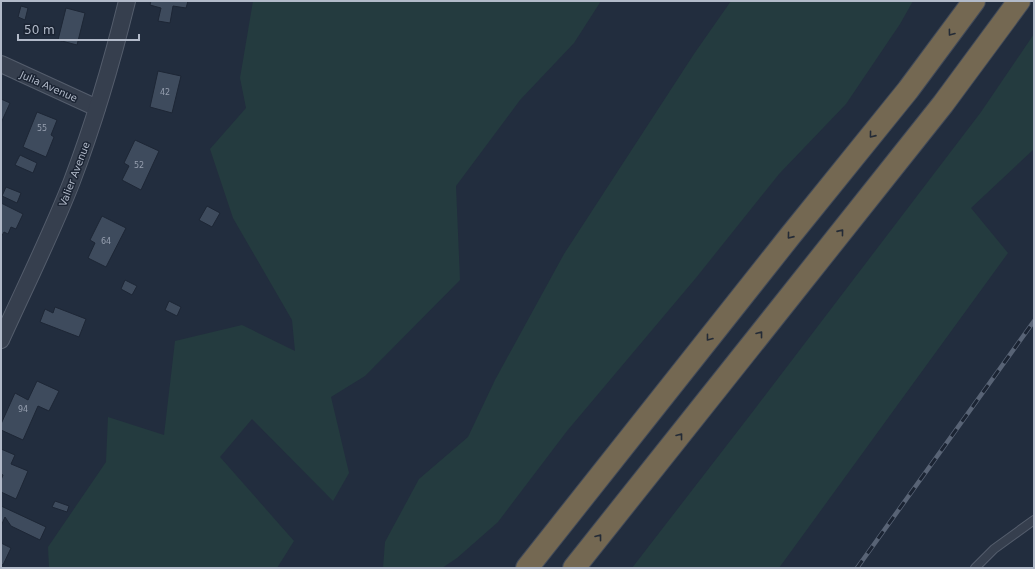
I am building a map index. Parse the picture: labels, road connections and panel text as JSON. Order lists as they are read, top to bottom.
{
  "streets": {
    "street": ["Julia Avenue", "Valier Avenue"]
  },
  "crossings": [
    ["Julia Avenue", "Valier Avenue"]
  ],
  "house_numbers": [
    "42",
    "55",
    "52",
    "64",
    "94"
  ],
  "scale_bar": "50 m"
}
